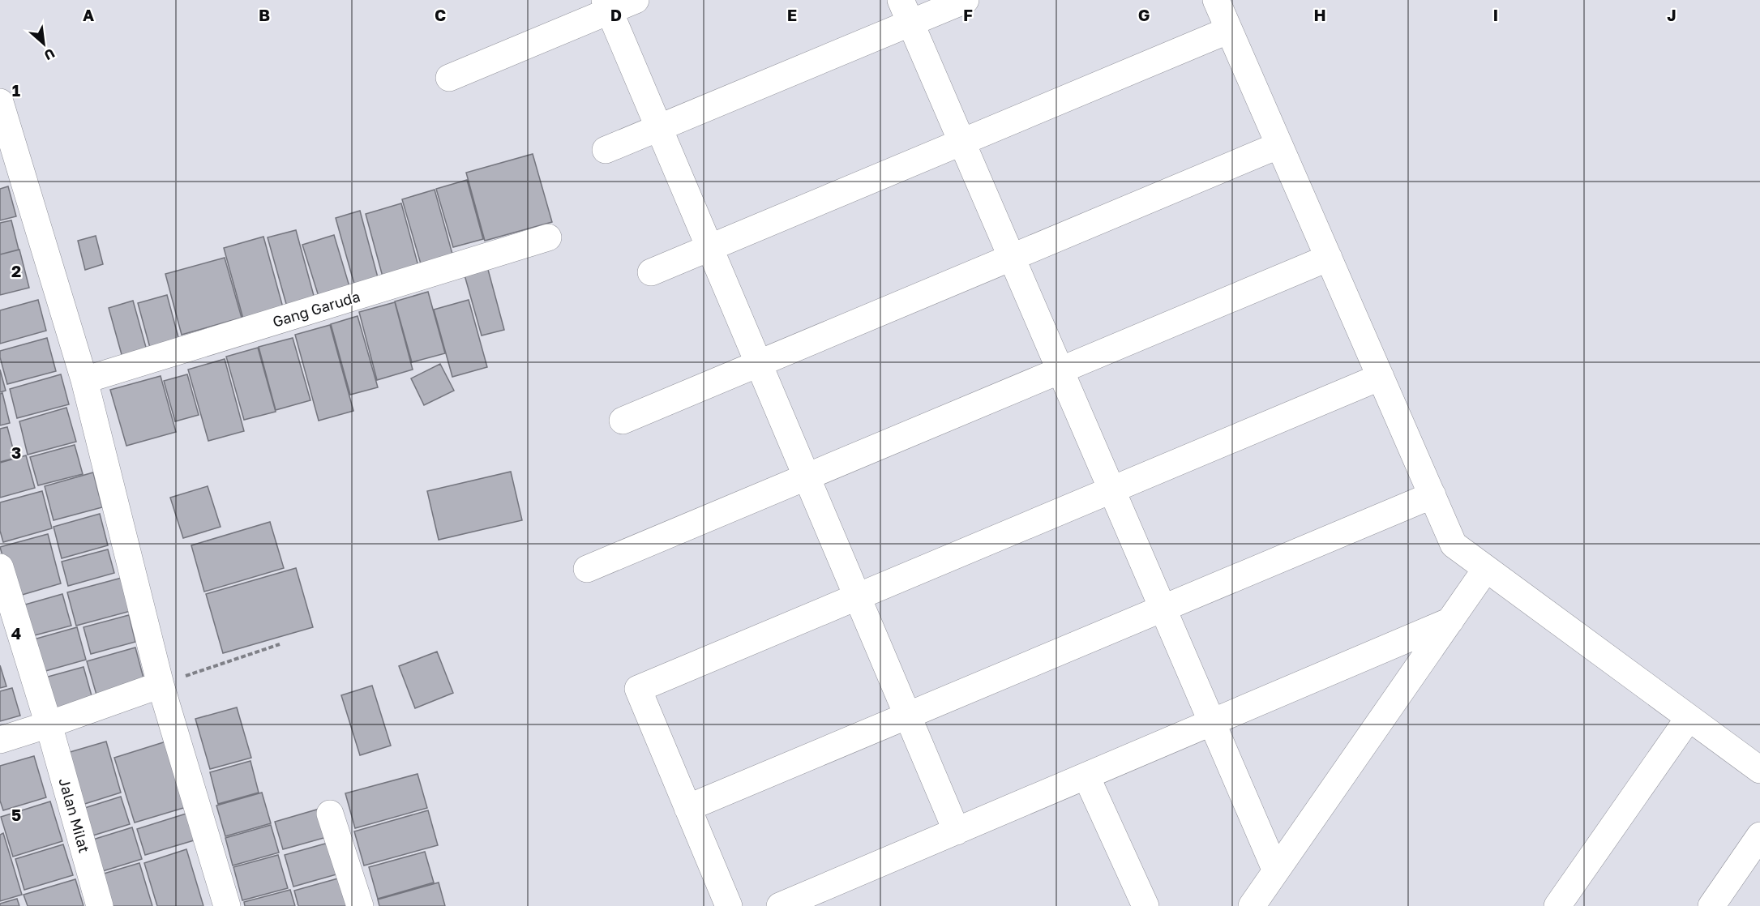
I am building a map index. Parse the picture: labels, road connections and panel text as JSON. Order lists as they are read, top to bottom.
{
  "streets": {
    "street": ["Gang Garuda", "Jalan Milat"]
  },
  "north": "bottom right",
  "grid": {
    "columns": [
      "A",
      "B",
      "C",
      "D",
      "E",
      "F",
      "G",
      "H",
      "I",
      "J"
    ],
    "rows": [
      "1",
      "2",
      "3",
      "4",
      "5"
    ]
  }
}
